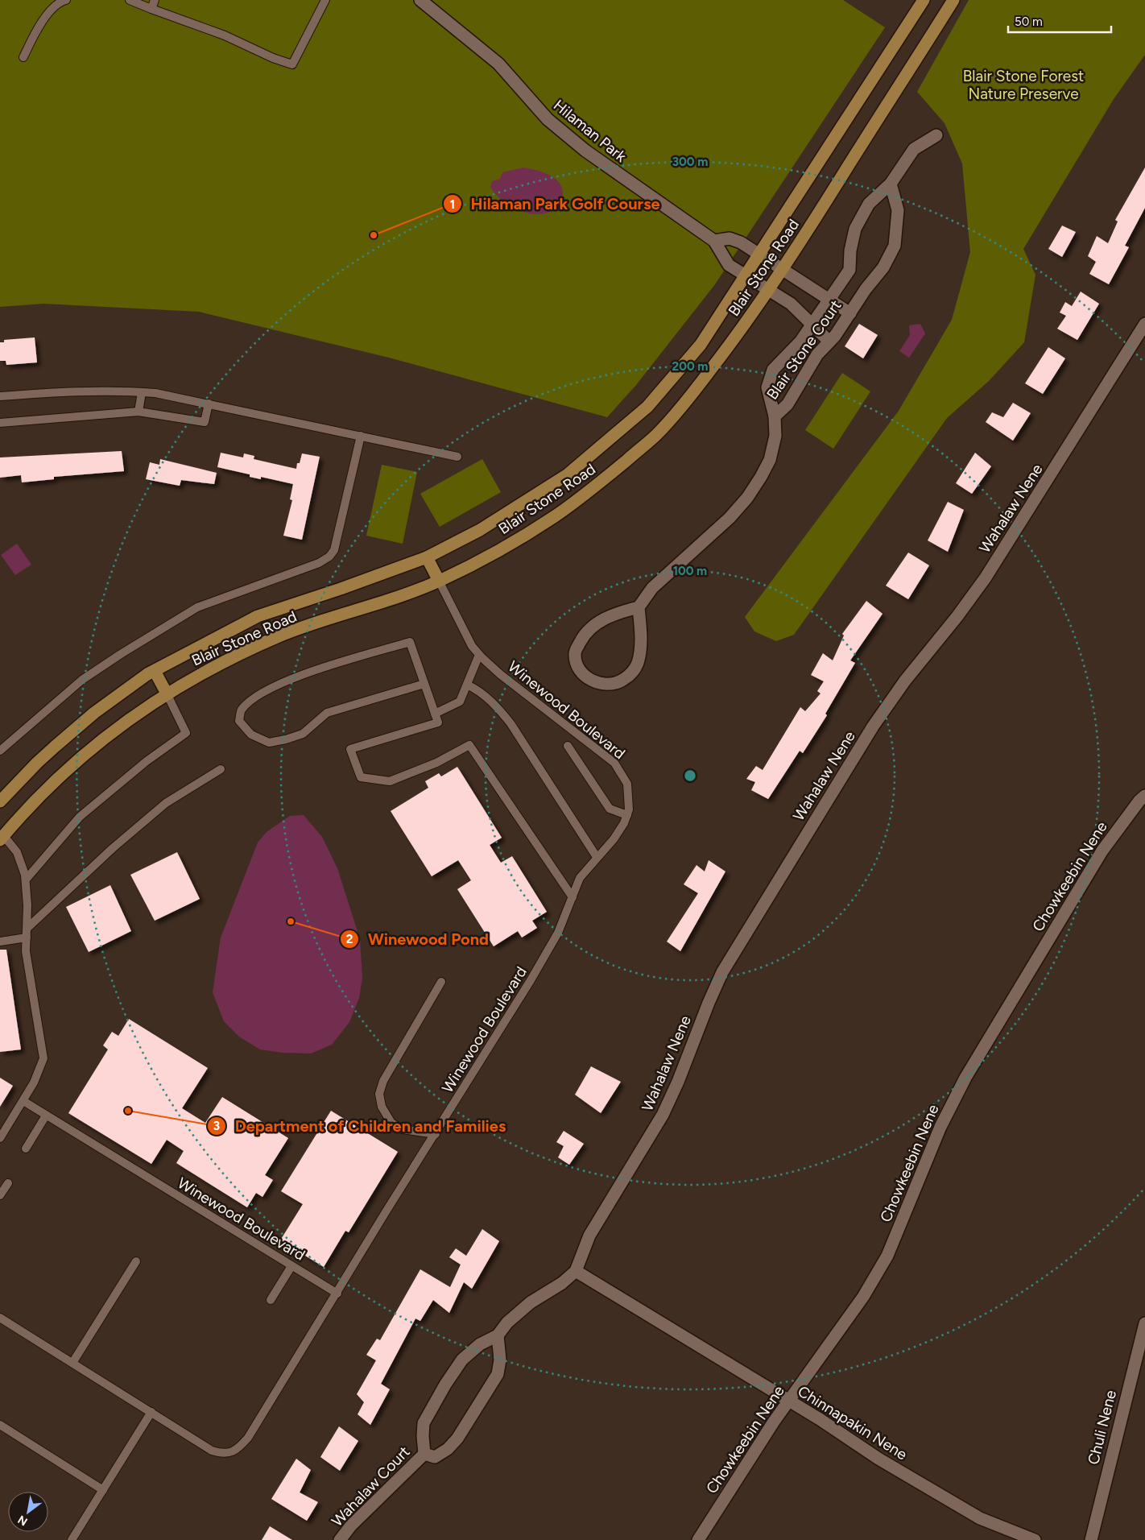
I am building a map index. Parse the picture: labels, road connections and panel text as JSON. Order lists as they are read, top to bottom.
{
  "streets": {
    "main road": ["Blair Stone Road"],
    "street": [
      "Hilaman Park",
      "Blair Stone Court",
      "Wahalaw Nene",
      "Chowkeebin Nene",
      "Chinnapakin Nene",
      "Chuli Nene",
      "Wahalaw Court"
    ],
    "lane": ["Winewood Boulevard"]
  },
  "crossings": [
    ["Hilaman Park", "Blair Stone Road"],
    ["Hilaman Park", "Blair Stone Court"],
    ["Blair Stone Road", "Winewood Boulevard"],
    ["Wahalaw Nene", "Chinnapakin Nene"],
    ["Wahalaw Nene", "Wahalaw Court"],
    ["Chowkeebin Nene", "Chinnapakin Nene"],
    ["Chinnapakin Nene", "Wahalaw Court"]
  ],
  "parks": ["Blair Stone Forest Nature Preserve"],
  "places": ["Hilaman Park Golf Course", "Winewood Pond", "Department of Children and Families"],
  "scale_bar": "50 m",
  "north": "bottom left",
  "rings": ["300 m", "200 m", "100 m"]
}
